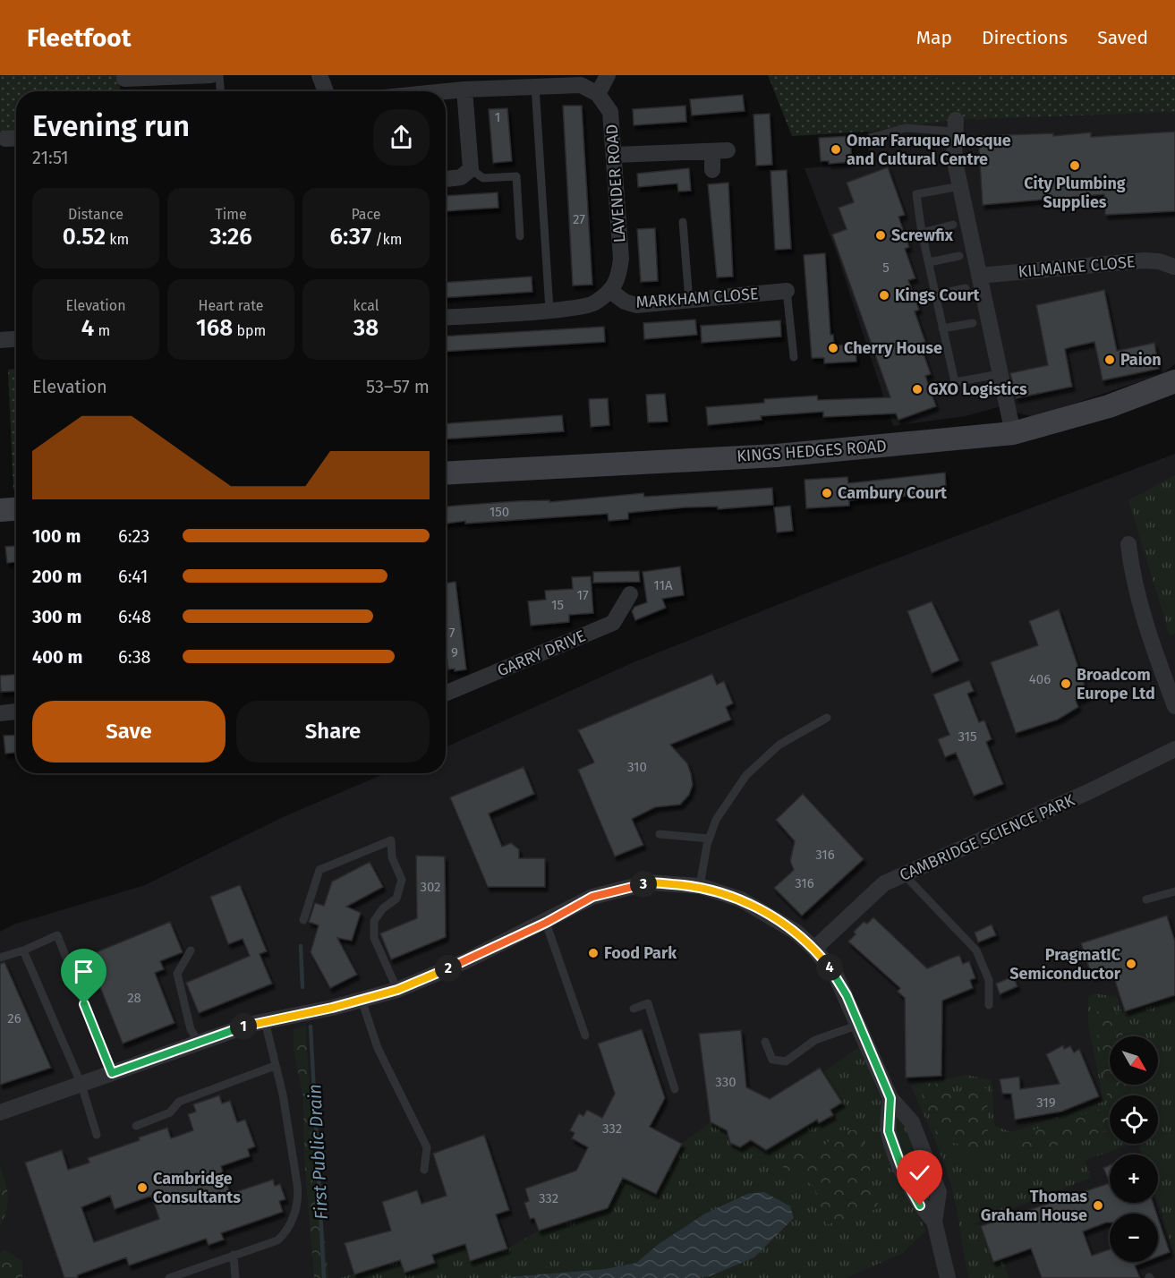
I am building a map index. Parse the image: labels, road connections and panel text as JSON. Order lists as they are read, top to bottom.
{
  "streets": {
    "street": [
      "LAVENDER ROAD",
      "KILMAINE CLOSE",
      "MARKHAM CLOSE",
      "KINGS HEDGES ROAD",
      "GARRY DRIVE",
      "CAMBRIDGE SCIENCE PARK"
    ]
  },
  "crossings": [
    ["LAVENDER ROAD", "MARKHAM CLOSE"]
  ],
  "water": ["First Public Drain"],
  "places": [
    "Omar Faruque Mosque and Cultural Centre",
    "City Plumbing Supplies",
    "Screwfix",
    "Kings Court",
    "Cherry House",
    "Paion",
    "GXO Logistics",
    "Cambury Court",
    "Broadcom Europe Ltd",
    "Food Park",
    "PragmatIC Semiconductor",
    "Cambridge Consultants",
    "Thomas Graham House"
  ],
  "house_numbers": [
    "1",
    "27",
    "5",
    "150",
    "11A",
    "17",
    "15",
    "7",
    "9",
    "406",
    "315",
    "310",
    "316",
    "316",
    "302",
    "28",
    "26",
    "330",
    "319",
    "332",
    "332"
  ],
  "north": "bottom right",
  "page": {
    "header": "Fleetfoot",
    "nav": ["Map", "Directions", "Saved"],
    "heading": ["Evening run", "21:51"],
    "stats": [
      ["Distance", "0.52 km"],
      ["Time", "3:26"],
      ["Pace", "6:37 /km"],
      ["Elevation", "4 m"],
      ["Heart rate", "168 bpm"],
      ["kcal", "38"]
    ],
    "chart": ["Elevation", "53–57 m"],
    "list": [
      {
        "name": "100 m",
        "note": "6:23"
      },
      {
        "name": "200 m",
        "note": "6:41"
      },
      {
        "name": "300 m",
        "note": "6:48"
      },
      {
        "name": "400 m",
        "note": "6:38"
      }
    ],
    "buttons": ["Save", "Share"],
    "pins": [
      "3",
      "4",
      "2",
      "1"
    ],
    "map_buttons": ["+", "−"]
  }
}
